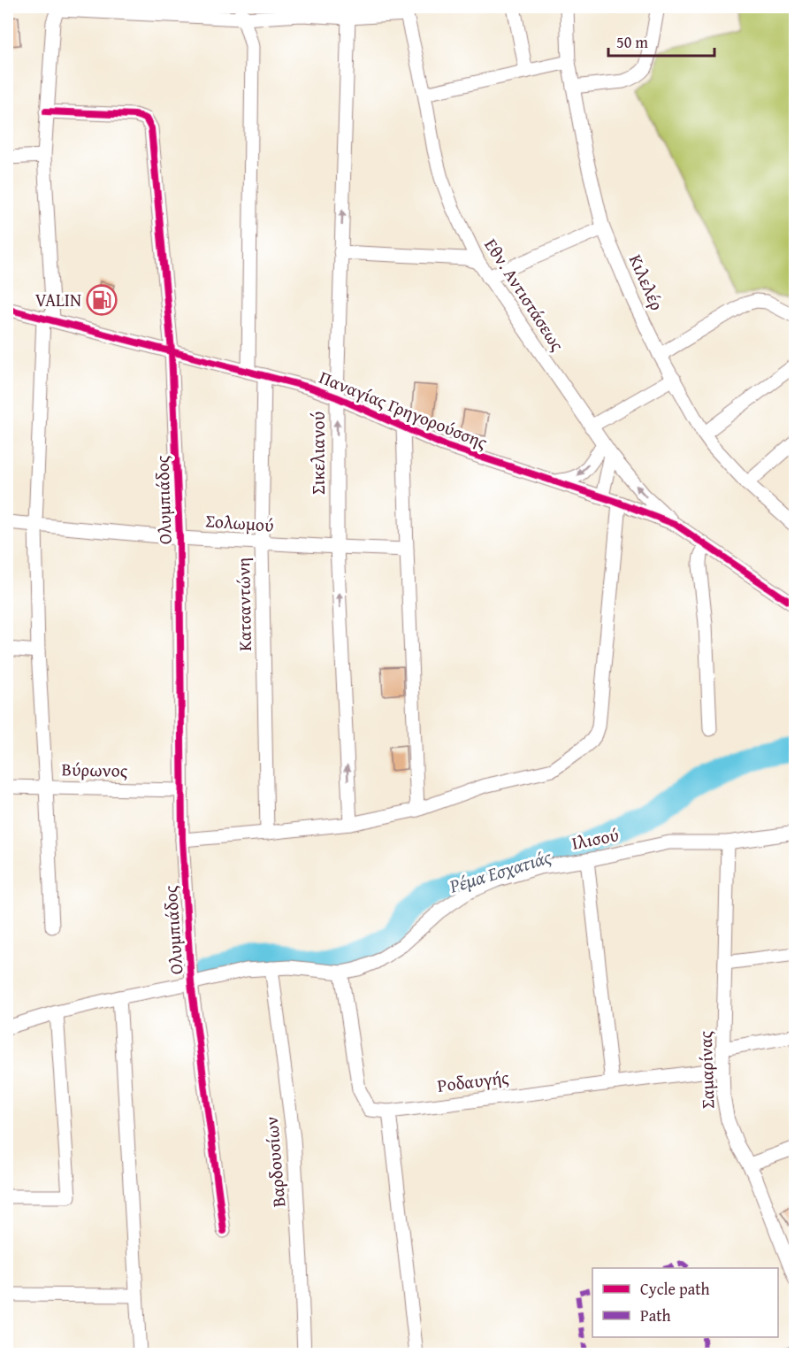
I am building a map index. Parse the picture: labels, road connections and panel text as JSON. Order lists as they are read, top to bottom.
{
  "streets": {
    "street": [
      "Κιλελέρ",
      "Εθν. Αντιστάσεως",
      "Παναγίας Γρηγορούσσης",
      "Σικελιανού",
      "Ολυμπιάδος",
      "Σολωμού",
      "Κατσαντώνη",
      "Βύρωνος",
      "Ιλισού",
      "Σαμαρίνας",
      "Ροδαυγής",
      "Βαρδουσίων"
    ]
  },
  "crossings": [
    ["Εθν. Αντιστάσεως", "Παναγίας Γρηγορούσσης"],
    ["Παναγίας Γρηγορούσσης", "Σικελιανού"],
    ["Παναγίας Γρηγορούσσης", "Ολυμπιάδος"],
    ["Παναγίας Γρηγορούσσης", "Κατσαντώνη"],
    ["Σικελιανού", "Σολωμού"],
    ["Ολυμπιάδος", "Σολωμού"],
    ["Ολυμπιάδος", "Βύρωνος"],
    ["Ολυμπιάδος", "Ιλισού"],
    ["Σολωμού", "Κατσαντώνη"],
    ["Ιλισού", "Σαμαρίνας"],
    ["Ιλισού", "Ροδαυγής"],
    ["Ιλισού", "Βαρδουσίων"],
    ["Σαμαρίνας", "Ροδαυγής"]
  ],
  "water": ["Ρέμα Εσχατιάς"],
  "places": {
    "fuel station": ["VALIN"]
  },
  "legend": ["Cycle path", "Path"],
  "scale_bar": "50 m"
}
